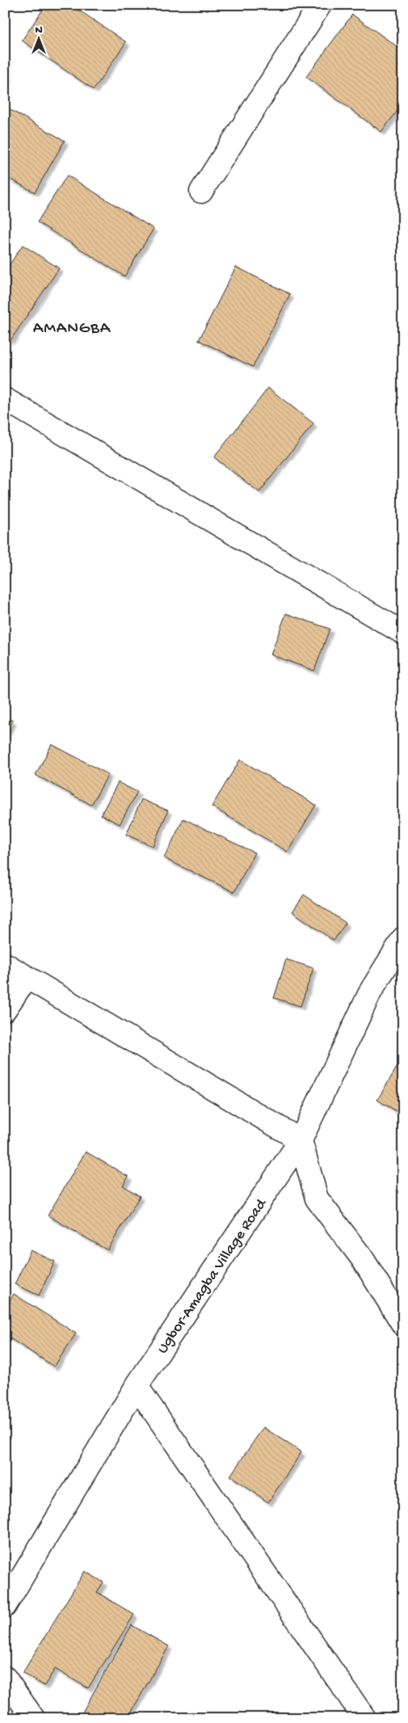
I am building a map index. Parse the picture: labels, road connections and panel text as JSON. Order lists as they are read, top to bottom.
{
  "streets": {
    "street": ["Ugbor-Amagba Village Road"]
  },
  "districts": ["AMANGBA"],
  "north": "top"
}
